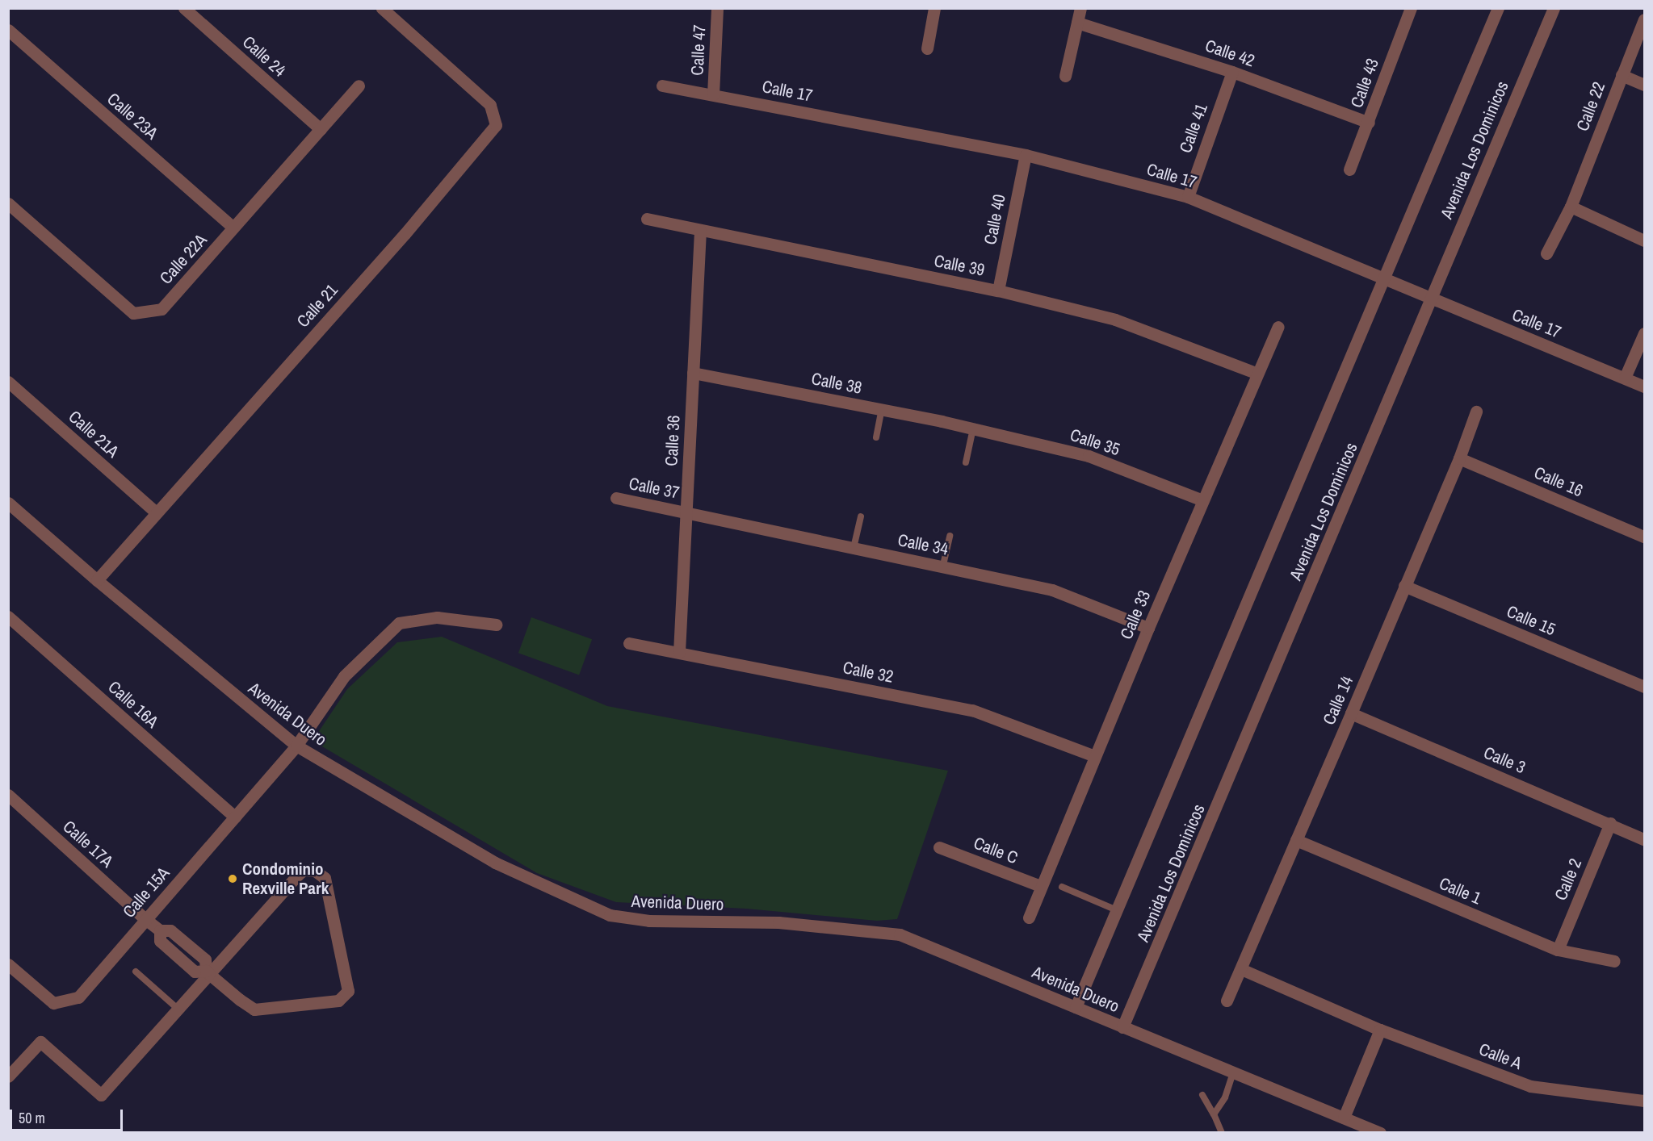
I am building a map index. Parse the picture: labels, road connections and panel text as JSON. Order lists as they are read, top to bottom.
{
  "streets": {
    "street": [
      "Calle 47",
      "Calle 42",
      "Calle 24",
      "Calle 43",
      "Calle 17",
      "Calle 22",
      "Calle 23A",
      "Calle 41",
      "Avenida Los Dominicos",
      "Calle 40",
      "Calle 22A",
      "Calle 39",
      "Calle 21",
      "Calle 38",
      "Calle 21A",
      "Calle 36",
      "Calle 35",
      "Calle 16",
      "Calle 37",
      "Calle 34",
      "Calle 33",
      "Calle 15",
      "Calle 32",
      "Calle 14",
      "Calle 16A",
      "Avenida Duero",
      "Calle 3",
      "Calle 17A",
      "Calle C",
      "Calle 2",
      "Calle 1",
      "Calle 15A",
      "Calle A"
    ]
  },
  "crossings": [
    ["Calle 47", "Calle 17"],
    ["Calle 42", "Calle 43"],
    ["Calle 42", "Calle 41"],
    ["Calle 24", "Calle 22A"],
    ["Calle 17", "Calle 41"],
    ["Calle 17", "Avenida Los Dominicos"],
    ["Calle 17", "Calle 40"],
    ["Calle 23A", "Calle 22A"],
    ["Avenida Los Dominicos", "Avenida Duero"],
    ["Calle 40", "Calle 39"],
    ["Calle 39", "Calle 36"],
    ["Calle 39", "Calle 33"],
    ["Calle 21", "Calle 21A"],
    ["Calle 21", "Avenida Duero"],
    ["Calle 38", "Calle 36"],
    ["Calle 38", "Calle 35"],
    ["Calle 36", "Calle 37"],
    ["Calle 36", "Calle 34"],
    ["Calle 36", "Calle 32"],
    ["Calle 35", "Calle 33"],
    ["Calle 16", "Calle 14"],
    ["Calle 37", "Calle 34"],
    ["Calle 34", "Calle 33"],
    ["Calle 33", "Calle 32"],
    ["Calle 33", "Calle C"],
    ["Calle 15", "Calle 14"],
    ["Calle 14", "Calle 3"],
    ["Calle 14", "Calle 1"],
    ["Calle 14", "Calle A"],
    ["Calle 16A", "Calle 15A"],
    ["Avenida Duero", "Calle 15A"],
    ["Calle 3", "Calle 2"],
    ["Calle 17A", "Calle 15A"],
    ["Calle 2", "Calle 1"]
  ],
  "places": ["Condominio Rexville Park"],
  "scale_bar": "50 m"
}
